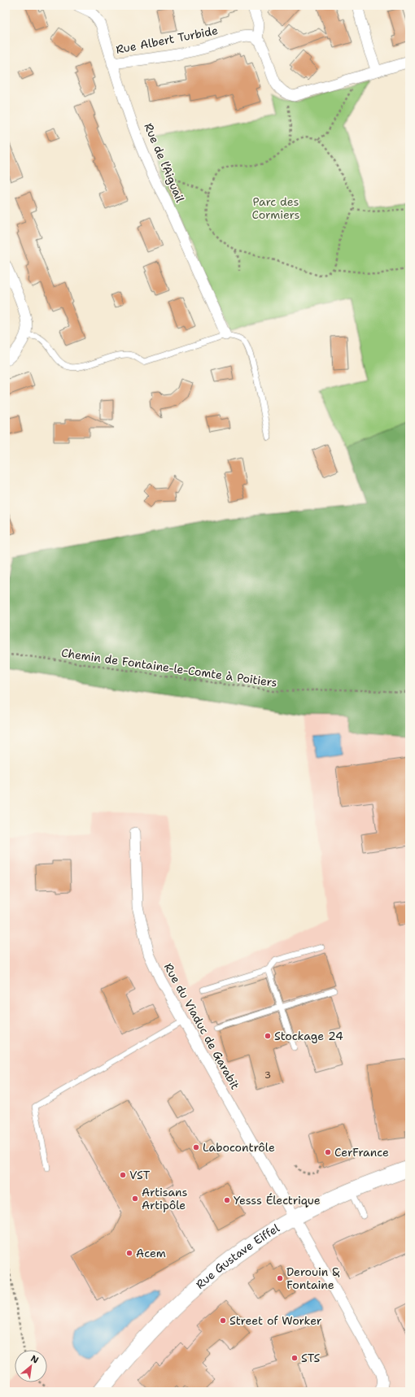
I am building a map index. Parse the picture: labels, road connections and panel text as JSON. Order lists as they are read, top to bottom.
{
  "streets": {
    "street": [
      "Rue Albert Turbide",
      "Rue de l’Aiguail",
      "Rue du Viaduc de Garabit",
      "Rue Gustave Eiffel"
    ],
    "path": ["Chemin de Fontaine-le-Comte à Poitiers"]
  },
  "crossings": [
    ["Rue Albert Turbide", "Rue de l’Aiguail"],
    ["Rue du Viaduc de Garabit", "Rue Gustave Eiffel"]
  ],
  "parks": ["Parc des Cormiers"],
  "places": [
    "Stockage 24",
    "Labocontrôle",
    "CerFrance",
    "VST",
    "Artisans Artipôle",
    "Yesss Électrique",
    "Acem",
    "Derouin & Fontaine",
    "Street of Worker",
    "STS"
  ],
  "house_numbers": ["3"],
  "north": "top right"
}
